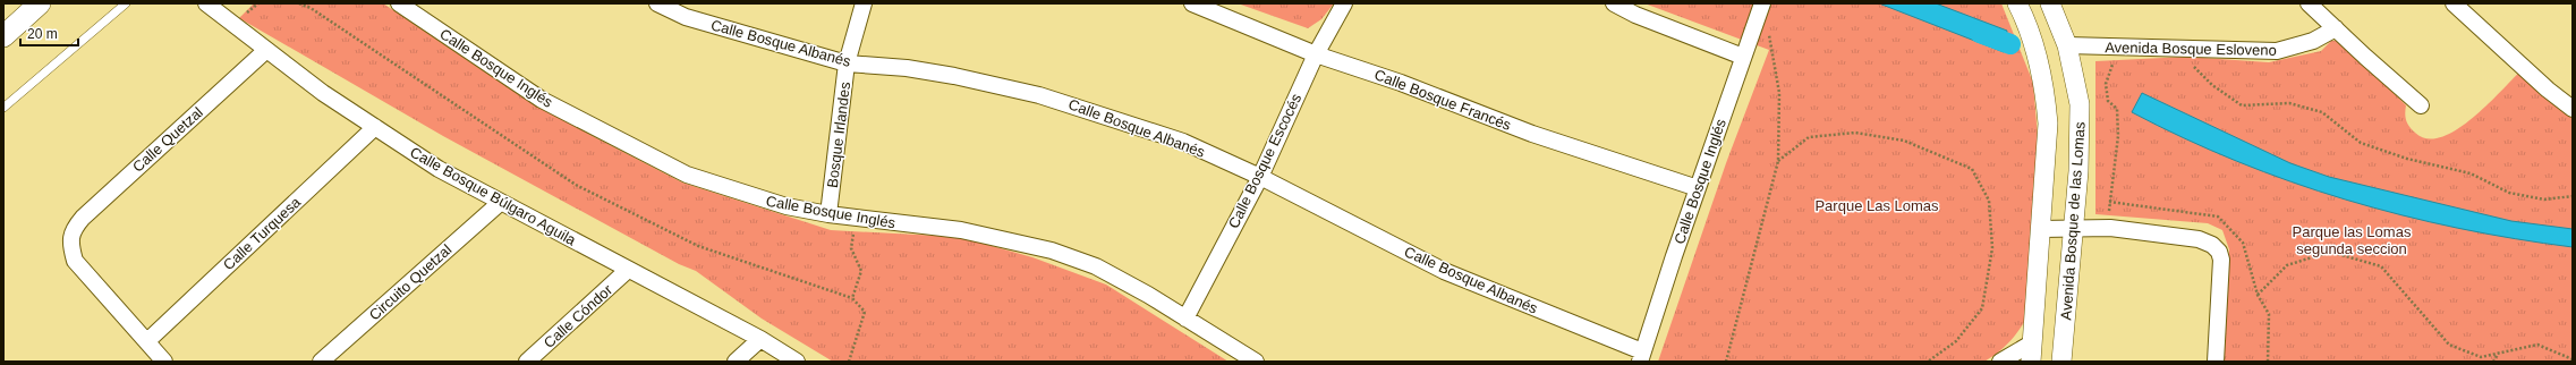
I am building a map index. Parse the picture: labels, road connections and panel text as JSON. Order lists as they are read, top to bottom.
{
  "streets": {
    "street": [
      "Calle Bosque Albanés",
      "Avenida Bosque Esloveno",
      "Calle Bosque Inglés",
      "Calle Bosque Francés",
      "Bosque Irlandes",
      "Calle Quetzal",
      "Calle Bosque Escocés",
      "Calle Bosque Búlgaro Aguila",
      "Avenida Bosque de las Lomas",
      "Calle Turquesa",
      "Circuito Quetzal",
      "Calle Cóndor"
    ]
  },
  "crossings": [
    ["Calle Bosque Albanés", "Calle Bosque Inglés"],
    ["Calle Bosque Albanés", "Bosque Irlandes"],
    ["Calle Bosque Albanés", "Calle Bosque Escocés"],
    ["Avenida Bosque Esloveno", "Avenida Bosque de las Lomas"],
    ["Calle Bosque Inglés", "Calle Bosque Francés"],
    ["Calle Bosque Inglés", "Bosque Irlandes"],
    ["Calle Bosque Inglés", "Calle Bosque Escocés"],
    ["Calle Bosque Francés", "Calle Bosque Escocés"],
    ["Calle Quetzal", "Calle Bosque Búlgaro Aguila"],
    ["Calle Quetzal", "Calle Turquesa"],
    ["Calle Bosque Búlgaro Aguila", "Calle Turquesa"],
    ["Calle Bosque Búlgaro Aguila", "Circuito Quetzal"],
    ["Calle Bosque Búlgaro Aguila", "Calle Cóndor"]
  ],
  "parks": ["Parque Las Lomas", "Parque las Lomas segunda seccion"],
  "scale_bar": "20 m"
}
